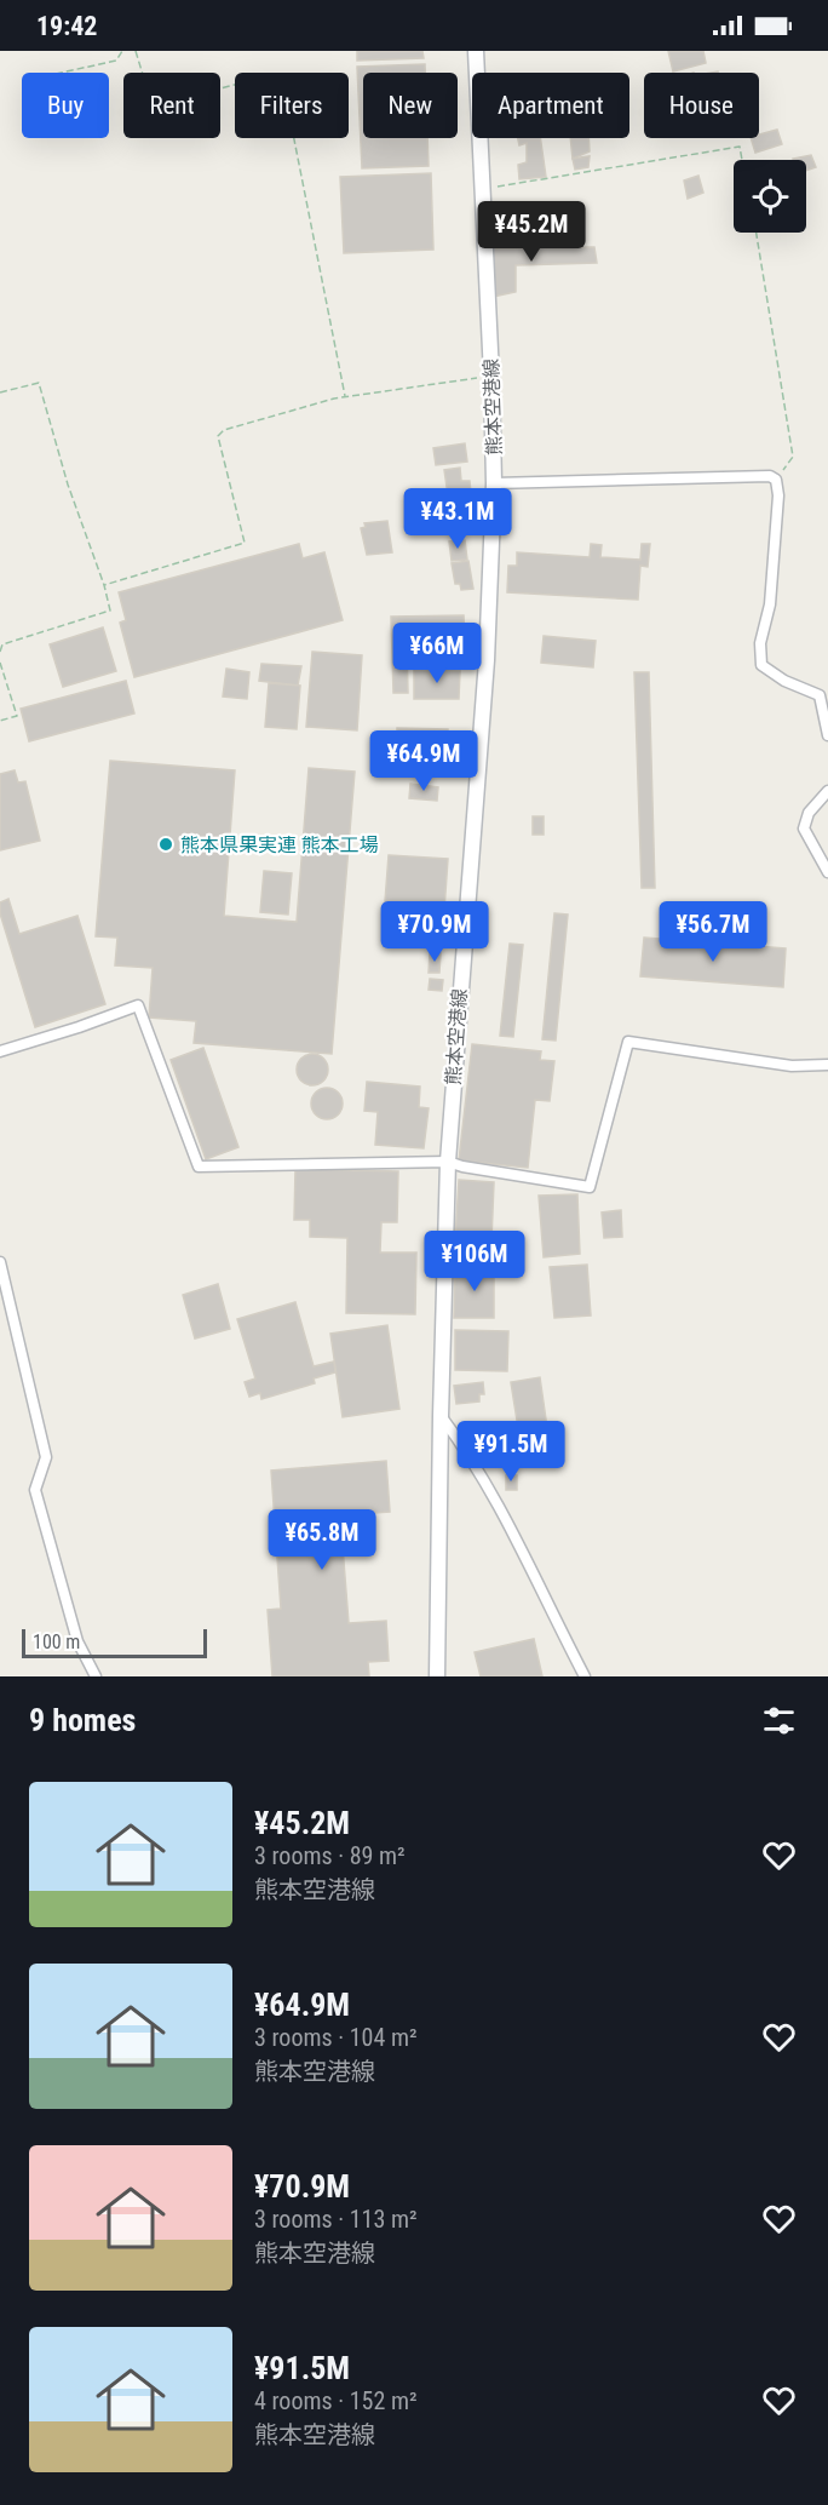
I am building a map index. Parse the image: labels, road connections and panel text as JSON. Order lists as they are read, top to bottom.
{
  "streets": {
    "main road": ["熊本空港線"]
  },
  "places": ["熊本県果実連 熊本工場"],
  "scale_bar": "100 m",
  "page": {
    "status": "19:42",
    "chip": [
      "Buy",
      "Rent",
      "Filters",
      "New",
      "Apartment",
      "House"
    ],
    "price": [
      "¥45.2M",
      "¥43.1M",
      "¥66M",
      "¥64.9M",
      "¥70.9M",
      "¥56.7M",
      "¥106M",
      "¥91.5M",
      "¥65.8M"
    ],
    "scale": "100 m",
    "heading": "9 homes",
    "list": [
      {
        "name": "¥45.2M",
        "note": "3 rooms · 89 m² · 熊本空港線"
      },
      {
        "name": "¥64.9M",
        "note": "3 rooms · 104 m² · 熊本空港線"
      },
      {
        "name": "¥70.9M",
        "note": "3 rooms · 113 m² · 熊本空港線"
      },
      {
        "name": "¥91.5M",
        "note": "4 rooms · 152 m² · 熊本空港線"
      }
    ]
  }
}
